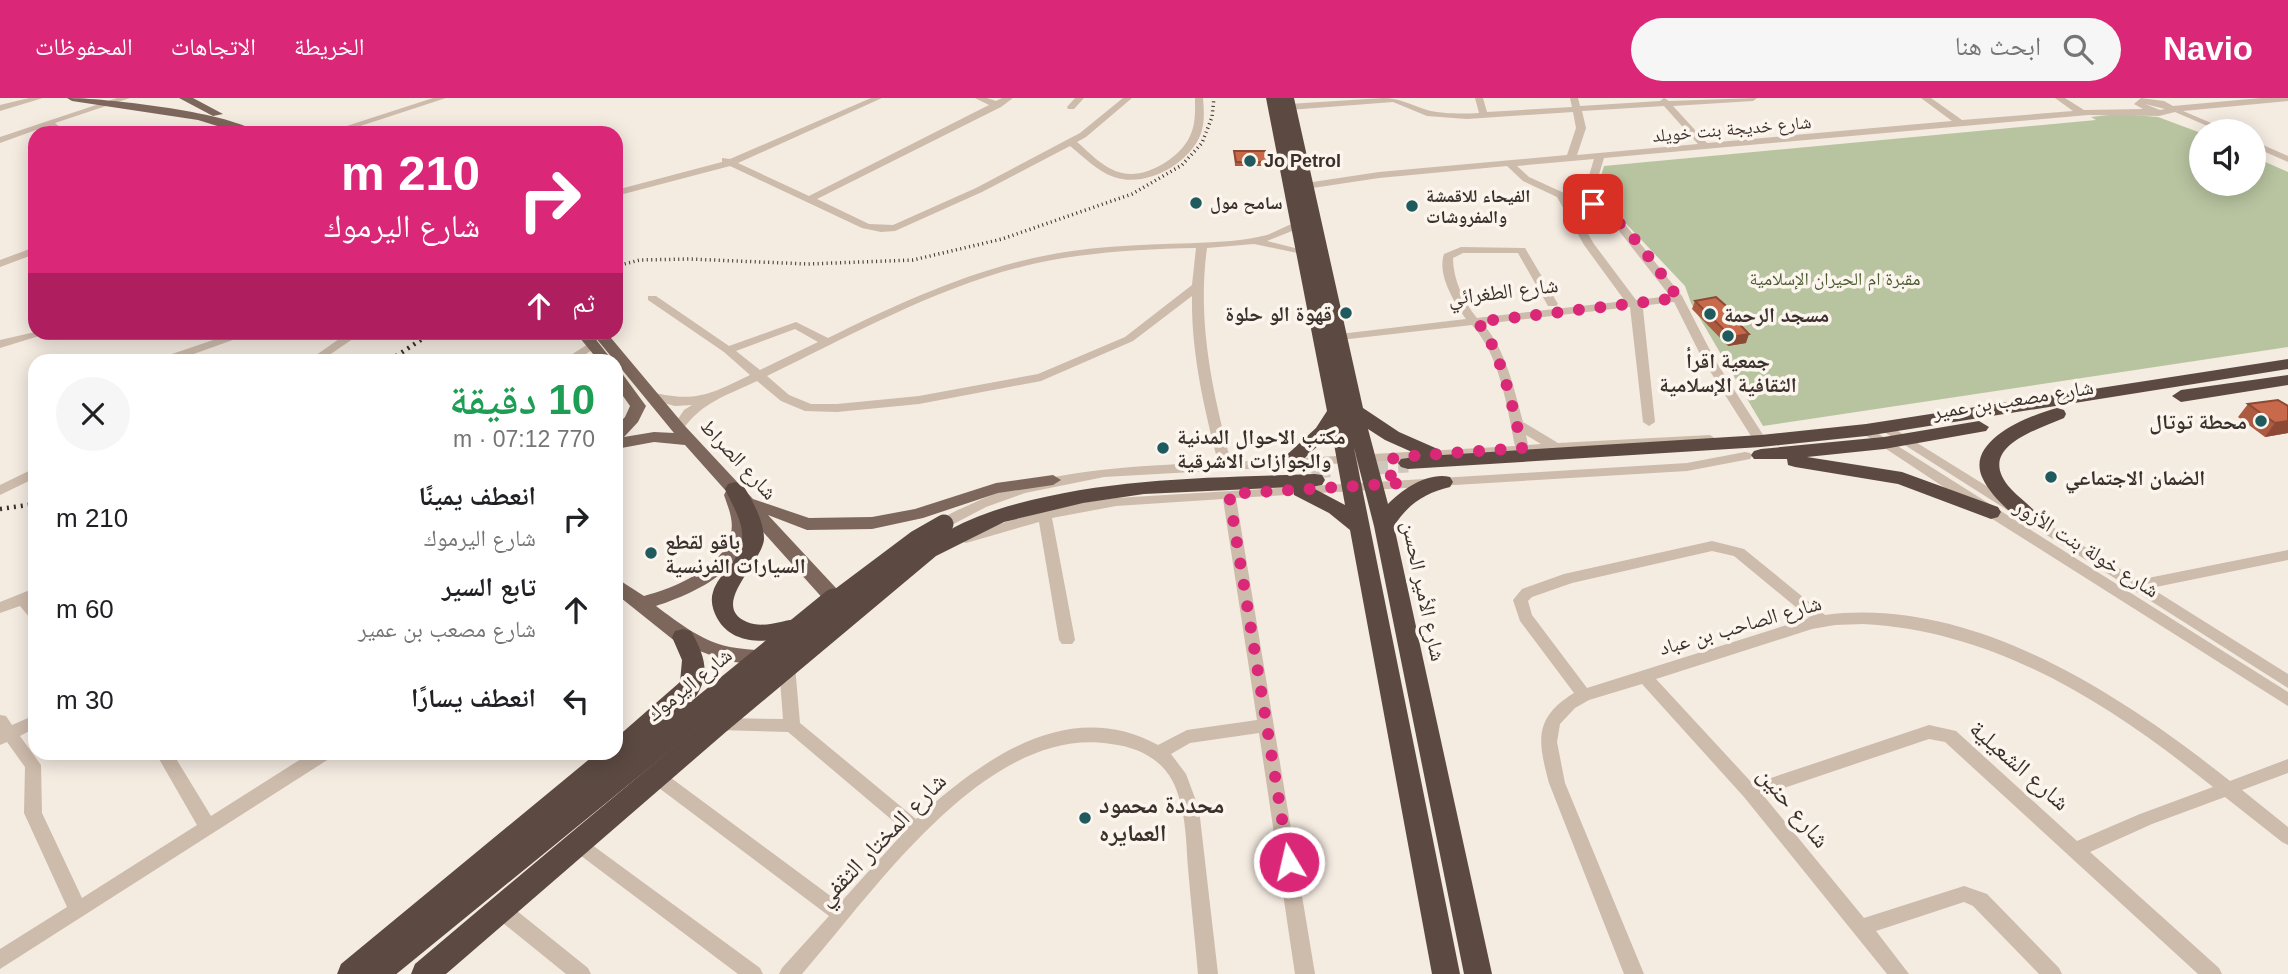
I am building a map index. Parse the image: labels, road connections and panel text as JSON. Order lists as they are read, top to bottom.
{
  "streets": {
    "highway": ["شارع مصعب بن عمير", "شارع الأمير الحسن", "شارع اليرموك"],
    "main road": ["شارع الصراط"],
    "street": [
      "شارع خديجة بنت خويلد",
      "شارع الطغرائي",
      "شارع خولة بنت الأزور",
      "شارع الصاحب بن عباد",
      "شارع الشعيلية",
      "شارع حنين",
      "شارع المختار الثقفي"
    ]
  },
  "crossings": [
    ["شارع خديجة بنت خويلد", "شارع الأمير الحسن"],
    ["شارع الطغرائي", "شارع الأمير الحسن"],
    ["شارع مصعب بن عمير", "شارع خولة بنت الأزور"],
    ["شارع مصعب بن عمير", "شارع الأمير الحسن"],
    ["شارع مصعب بن عمير", "شارع اليرموك"],
    ["شارع الصراط", "شارع اليرموك"],
    ["شارع الأمير الحسن", "شارع اليرموك"],
    ["شارع الصاحب بن عباد", "شارع حنين"],
    ["شارع الشعيلية", "شارع حنين"]
  ],
  "parks": ["مقبرة ام الحيران الإسلامية"],
  "places": [
    "Jo Petrol",
    "سامح مول",
    "الفيحاء للاقمشة والمفروشات",
    "قهوة الو حلوة",
    "مسجد الرحمة",
    "جمعية اقرأ الثقافية الإسلامية",
    "محطة توتال",
    "مكتب الاحوال المدنية والجوازات الاشرقية",
    "الضمان الاجتماعي",
    "باقو لقطع السيارات الفرنسية",
    "محددة محمود العمايره"
  ],
  "page": {
    "header": "Navio",
    "search": "ابحث هنا",
    "nav": ["الخريطة", "الاتجاهات", "المحفوظات"],
    "turn": ["210 m", "شارع اليرموك"],
    "then": "ثم",
    "heading": ["10 دقيقة", "770 m · 07:12"],
    "list": [
      {
        "name": "انعطف يمينًا",
        "note": "شارع اليرموك",
        "value": "210 m"
      },
      {
        "name": "تابع السير",
        "note": "شارع مصعب بن عمير",
        "value": "60 m"
      },
      {
        "name": "انعطف يسارًا",
        "value": "30 m"
      }
    ]
  }
}
